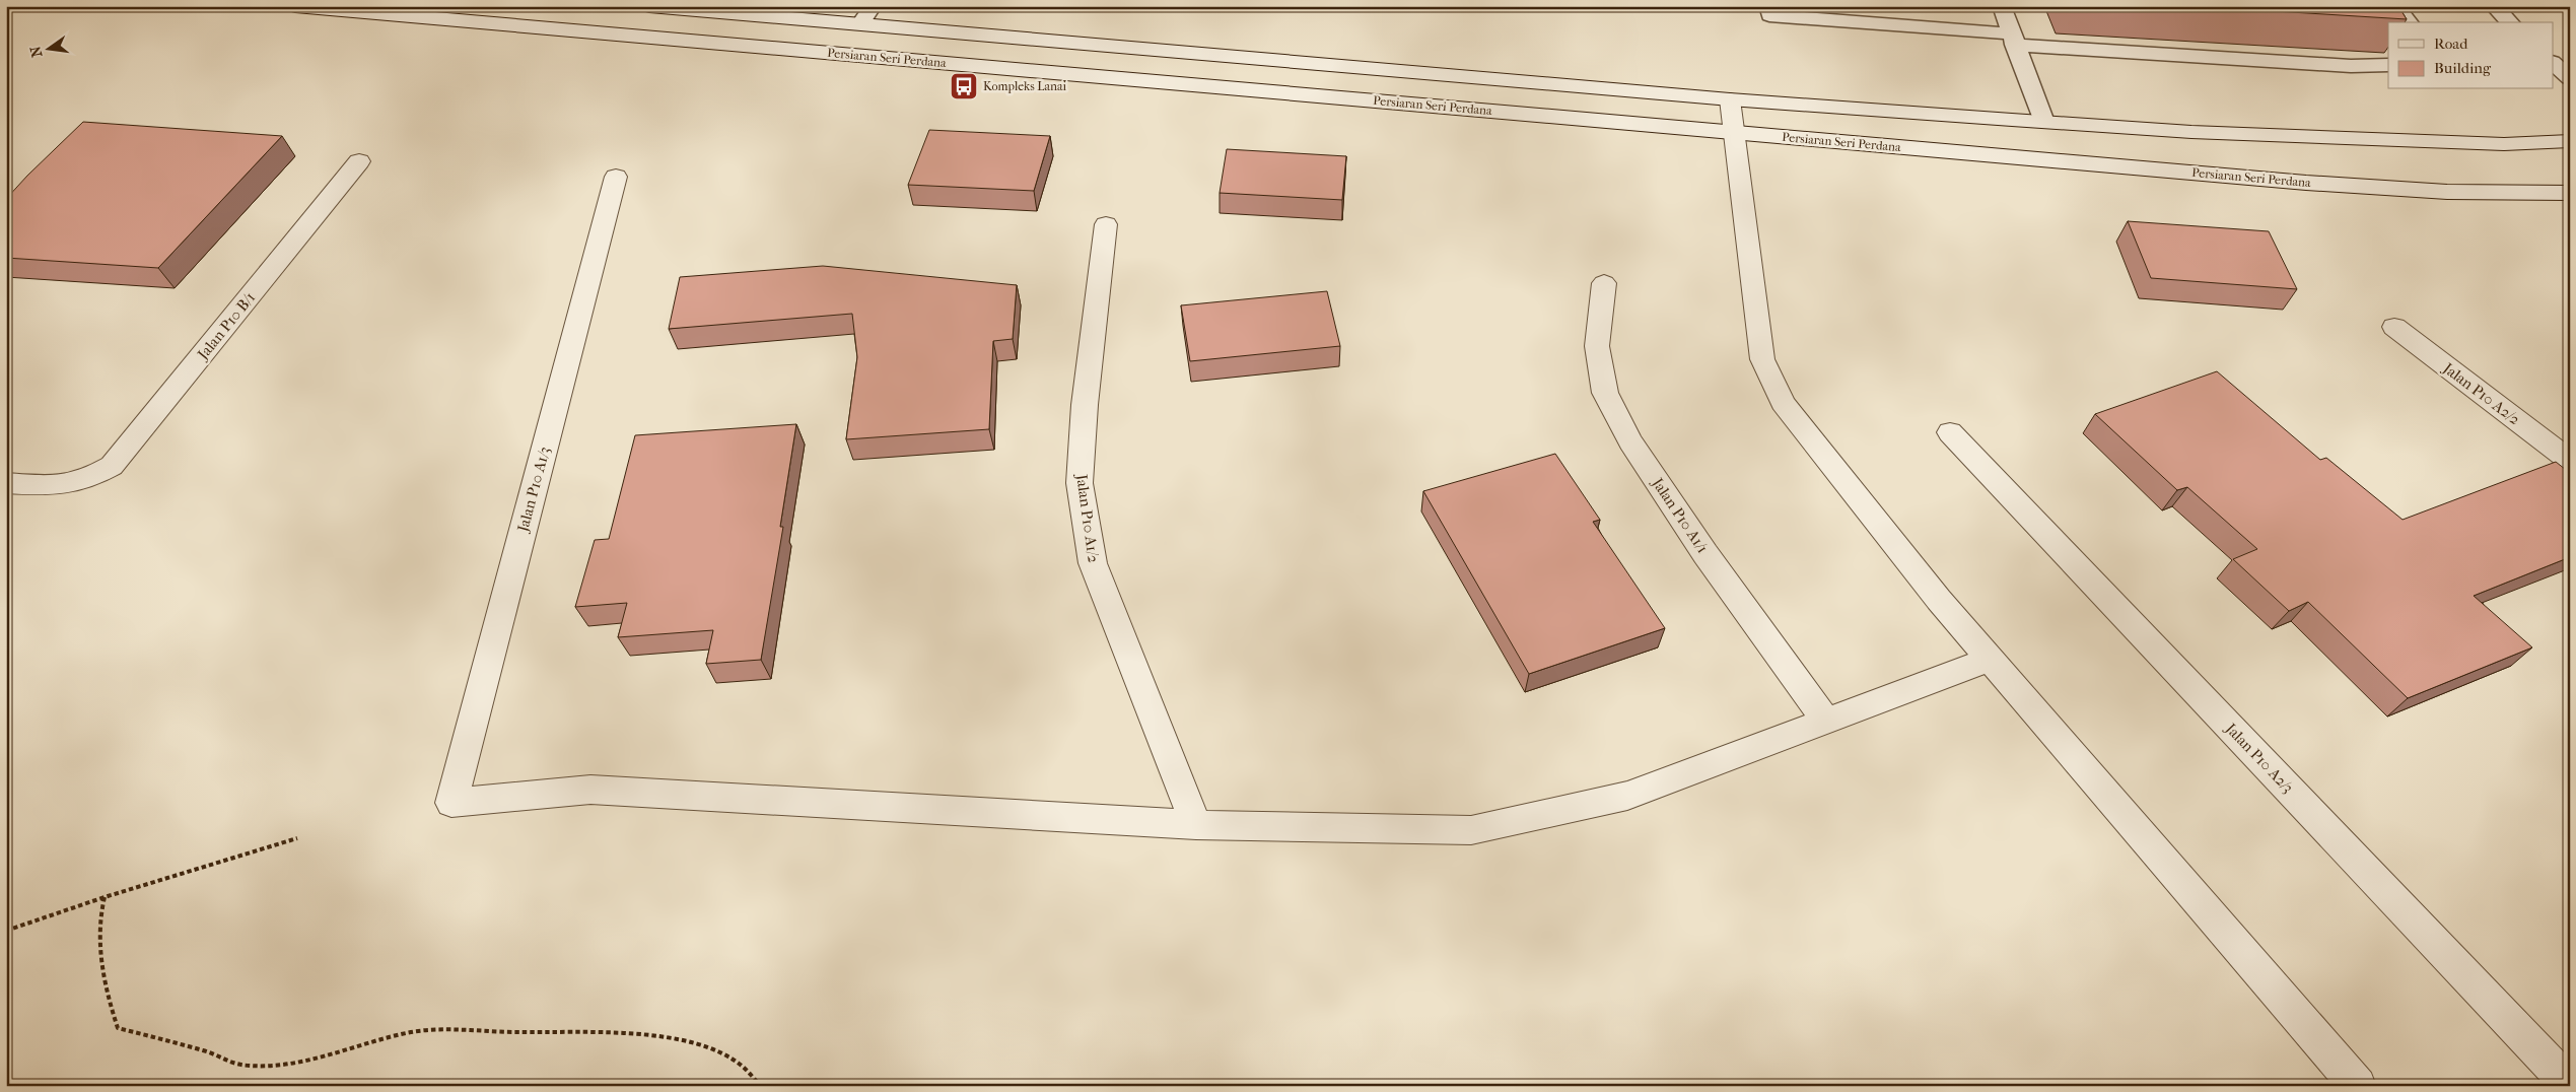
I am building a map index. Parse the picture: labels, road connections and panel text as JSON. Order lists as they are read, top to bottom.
{
  "streets": {
    "street": [
      "Persiaran Seri Perdana",
      "Jalan P10 B/1",
      "Jalan P10 A2/2",
      "Jalan P10 A1/3",
      "Jalan P10 A1/1",
      "Jalan P10 A1/2",
      "Jalan P10 A2/3"
    ]
  },
  "crossings": [
    ["Jalan P10 A1/3", "Jalan P10 A1/2"]
  ],
  "places": {
    "bus stop": ["Kompleks Lanai"]
  },
  "legend": ["Road", "Building"],
  "north": "left"
}
